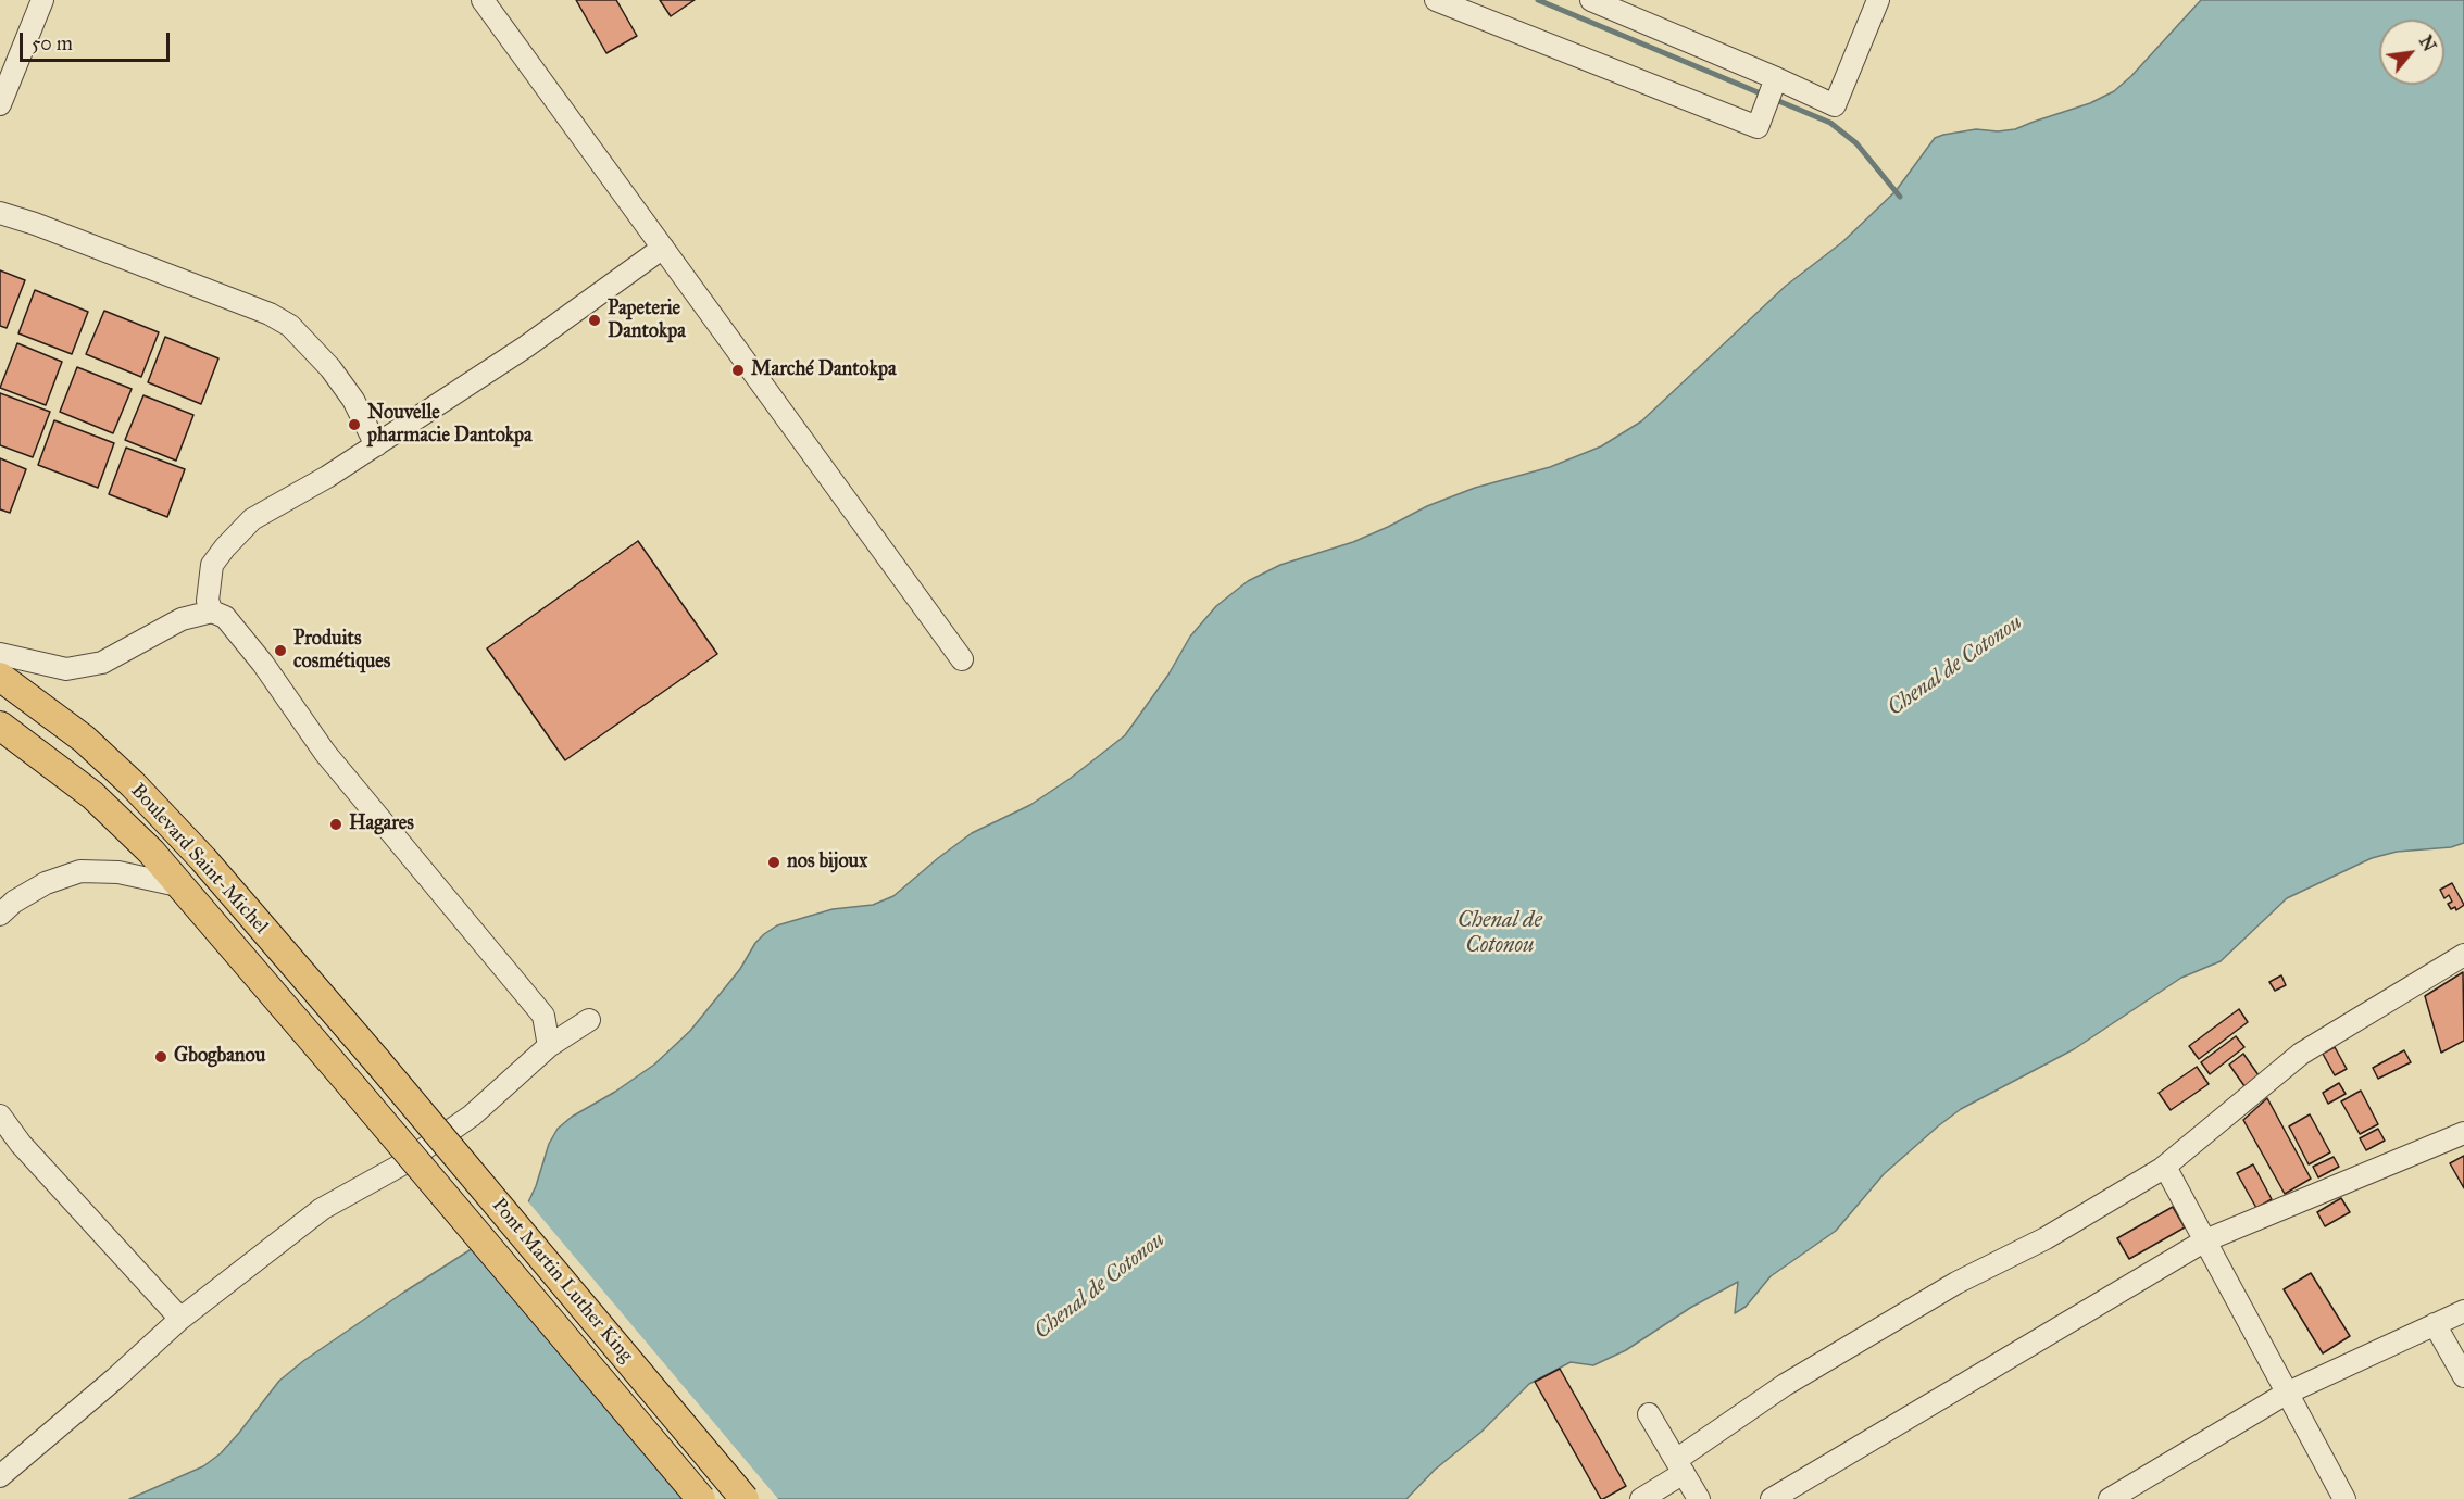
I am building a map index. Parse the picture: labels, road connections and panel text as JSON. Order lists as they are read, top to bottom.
{
  "streets": {
    "main road": ["Boulevard Saint-Michel", "Pont Martin Luther King"]
  },
  "crossings": [
    ["Boulevard Saint-Michel", "Pont Martin Luther King"]
  ],
  "water": ["Chenal de Cotonou"],
  "places": [
    "Papeterie Dantokpa",
    "Marché Dantokpa",
    "Nouvelle pharmacie Dantokpa",
    "Produits cosmétiques",
    "Hagares",
    "nos bijoux",
    "Gbogbanou"
  ],
  "scale_bar": "50 m",
  "north": "top right"
}
